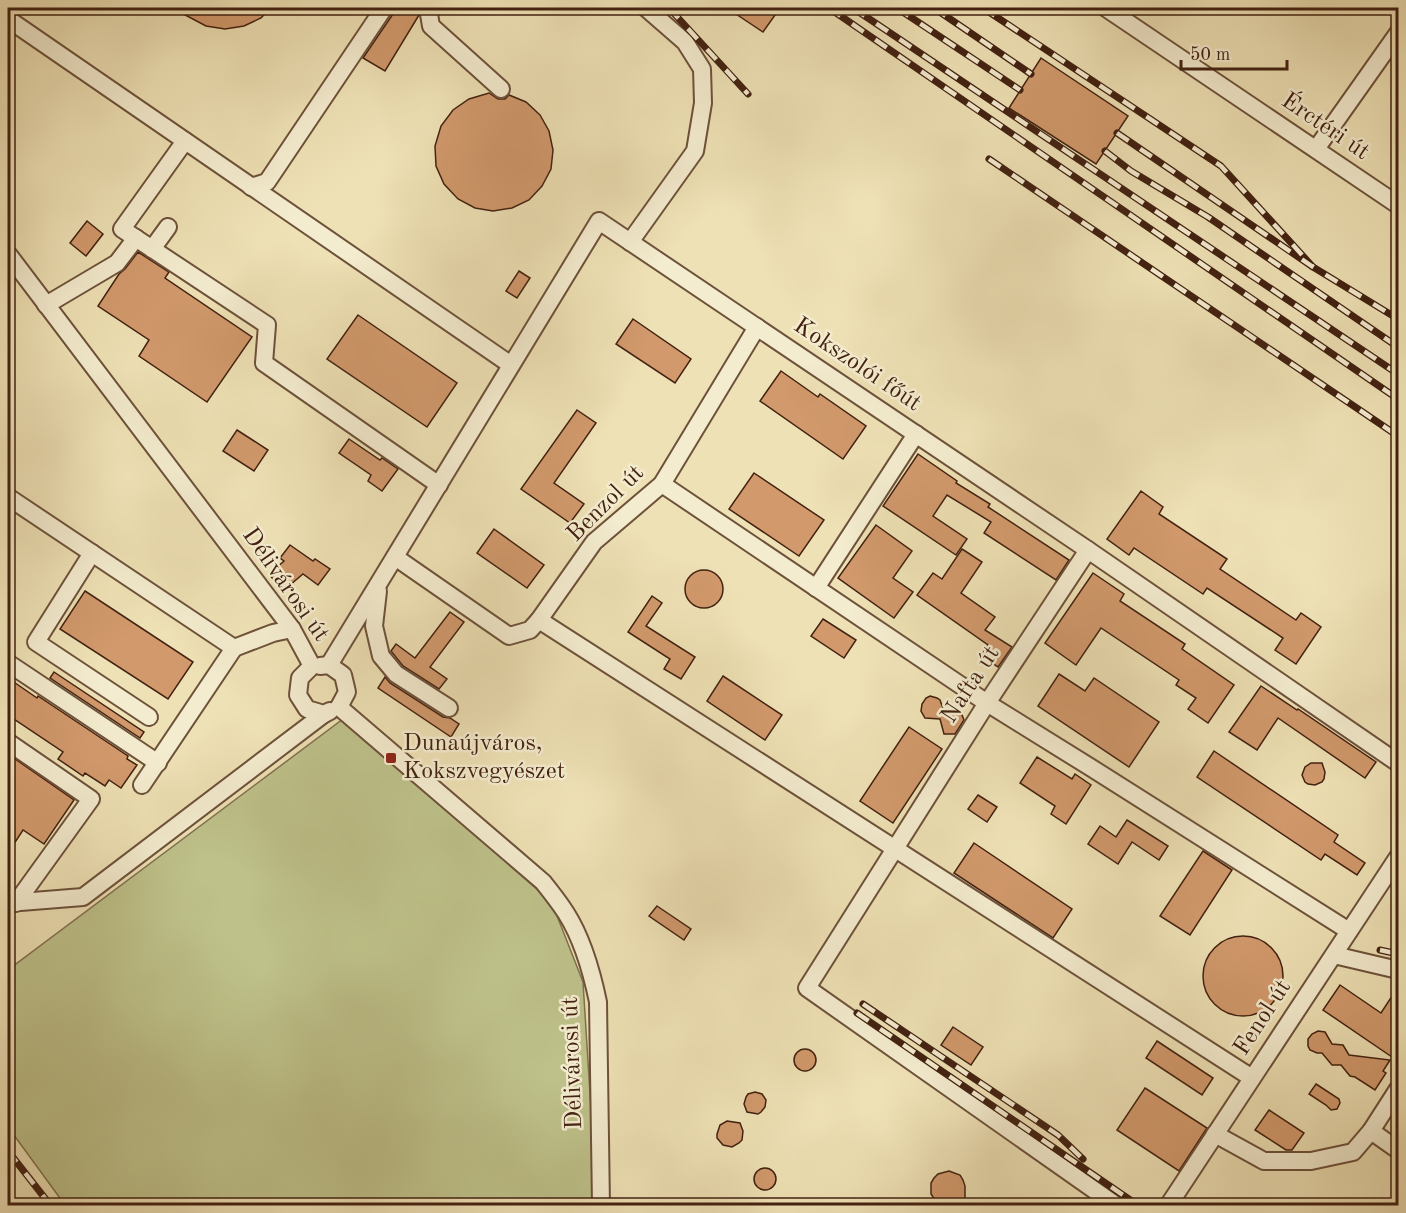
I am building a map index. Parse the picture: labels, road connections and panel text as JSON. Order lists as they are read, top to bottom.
{
  "streets": {
    "street": [
      "Érctéri út",
      "Kokszolói főút",
      "Benzol út",
      "Délivárosi út",
      "Nafta út",
      "Fenol út"
    ]
  },
  "crossings": [
    ["Kokszolói főút", "Benzol út"],
    ["Kokszolói főút", "Nafta út"]
  ],
  "places": {
    "transit": ["Dunaújváros, Kokszvegyészet"]
  },
  "scale_bar": "50 m"
}
